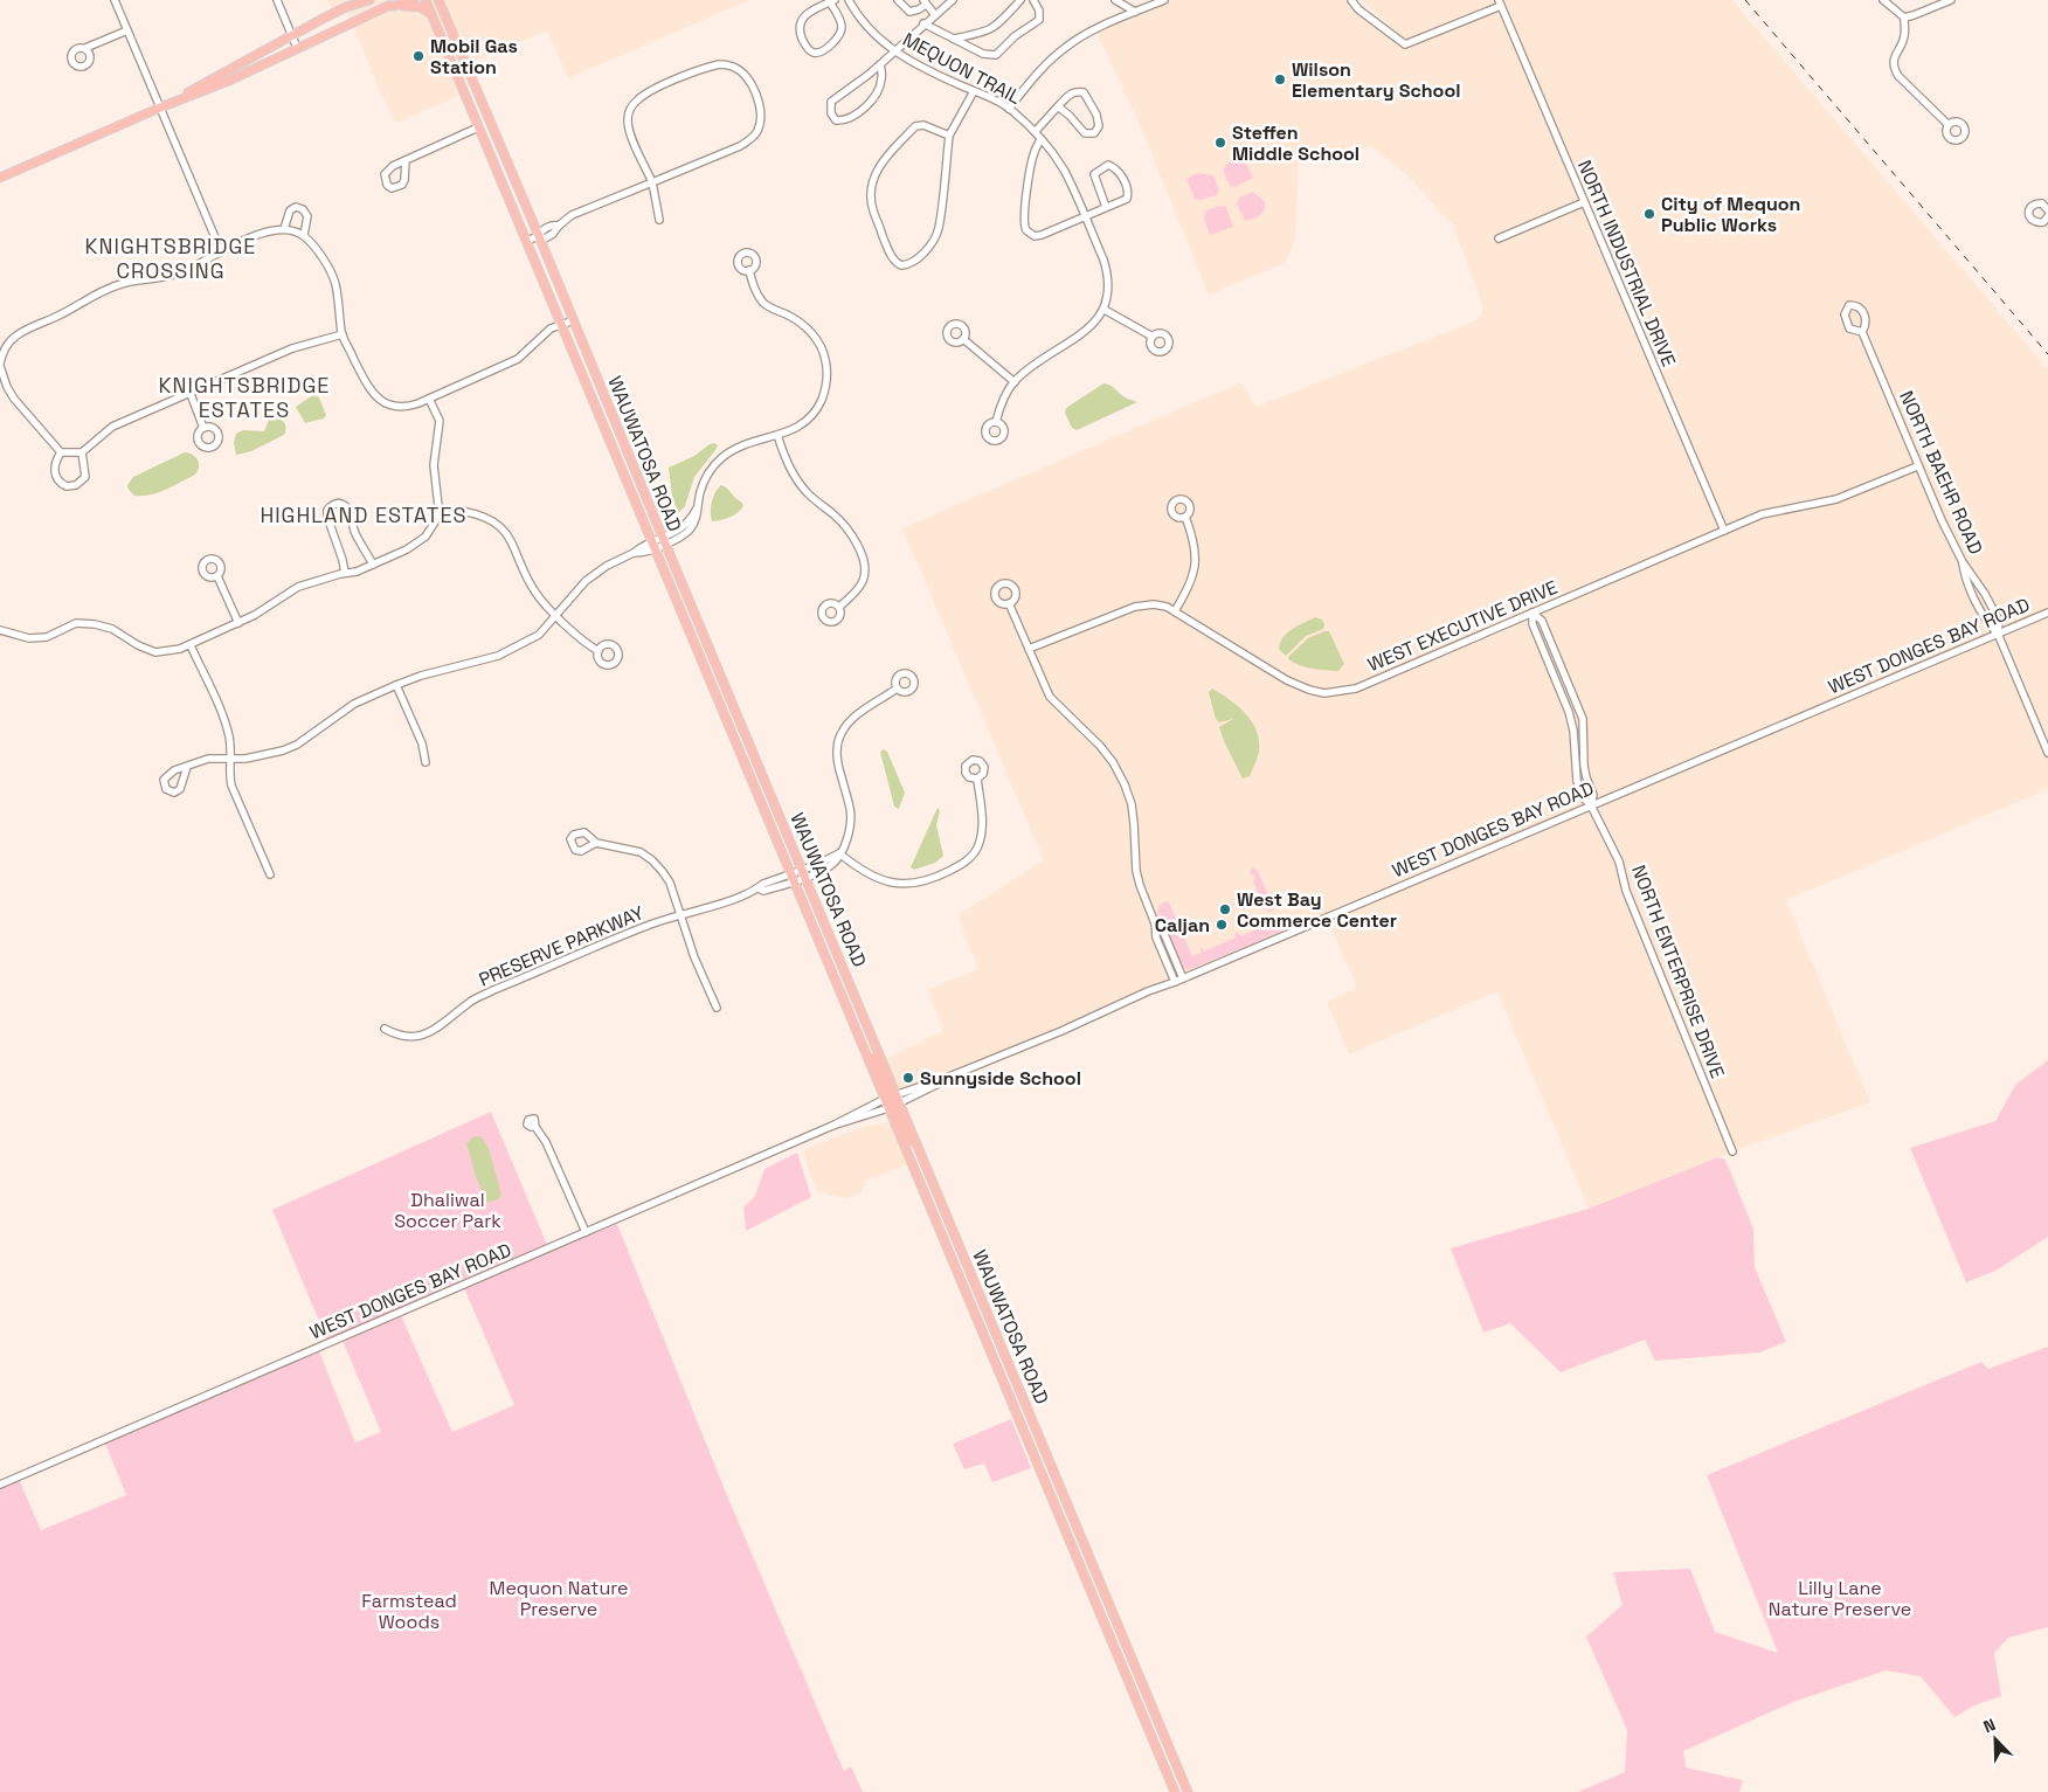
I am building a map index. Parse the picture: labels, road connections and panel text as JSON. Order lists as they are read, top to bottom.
{
  "streets": {
    "main road": ["WAUWATOSA ROAD"],
    "street": [
      "MEQUON TRAIL",
      "NORTH INDUSTRIAL DRIVE",
      "NORTH BAEHR ROAD",
      "WEST EXECUTIVE DRIVE",
      "WEST DONGES BAY ROAD",
      "PRESERVE PARKWAY",
      "NORTH ENTERPRISE DRIVE"
    ]
  },
  "crossings": [
    ["NORTH INDUSTRIAL DRIVE", "WEST EXECUTIVE DRIVE"],
    ["WAUWATOSA ROAD", "WEST DONGES BAY ROAD"],
    ["WAUWATOSA ROAD", "PRESERVE PARKWAY"],
    ["NORTH BAEHR ROAD", "WEST EXECUTIVE DRIVE"],
    ["NORTH BAEHR ROAD", "WEST DONGES BAY ROAD"],
    ["WEST EXECUTIVE DRIVE", "NORTH ENTERPRISE DRIVE"],
    ["WEST DONGES BAY ROAD", "NORTH ENTERPRISE DRIVE"]
  ],
  "districts": ["KNIGHTSBRIDGE CROSSING", "KNIGHTSBRIDGE ESTATES", "HIGHLAND ESTATES"],
  "parks": [
    "Dhaliwal Soccer Park",
    "Mequon Nature Preserve",
    "Lilly Lane Nature Preserve",
    "Farmstead Woods"
  ],
  "places": [
    "Mobil Gas Station",
    "Wilson Elementary School",
    "Steffen Middle School",
    "City of Mequon Public Works",
    "West Bay Commerce Center",
    "Caljan",
    "Sunnyside School"
  ],
  "north": "top left"
}
